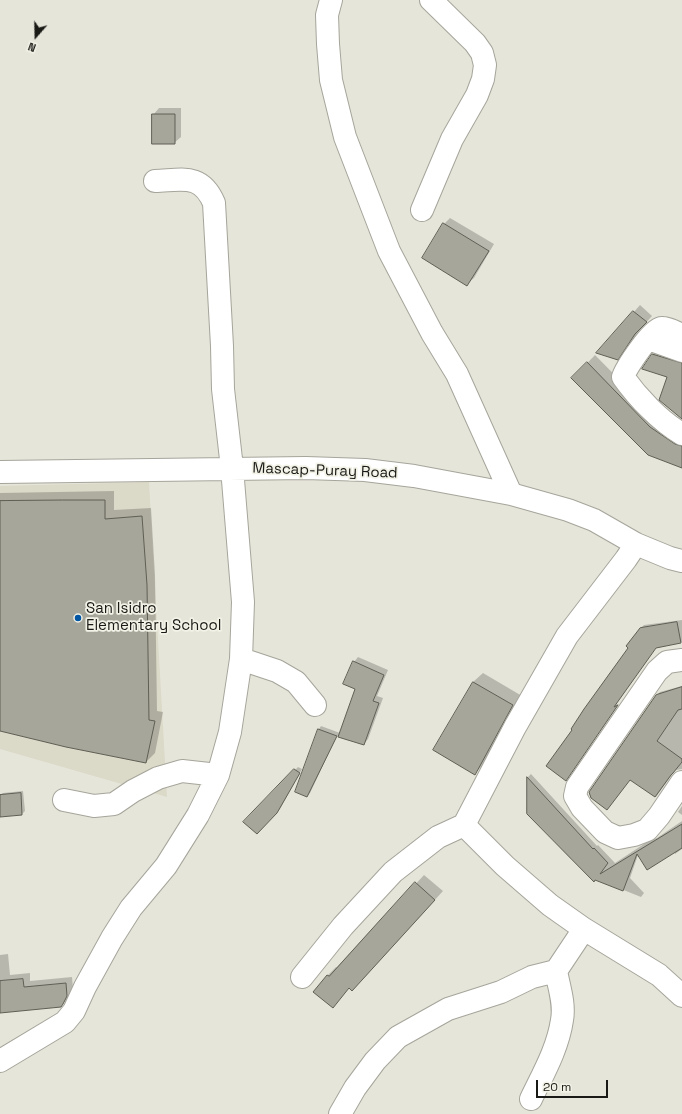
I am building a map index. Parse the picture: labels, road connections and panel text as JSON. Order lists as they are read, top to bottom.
{
  "streets": {
    "street": ["Mascap-Puray Road"]
  },
  "places": ["San Isidro Elementary School"],
  "scale_bar": "20 m",
  "north": "bottom"
}
